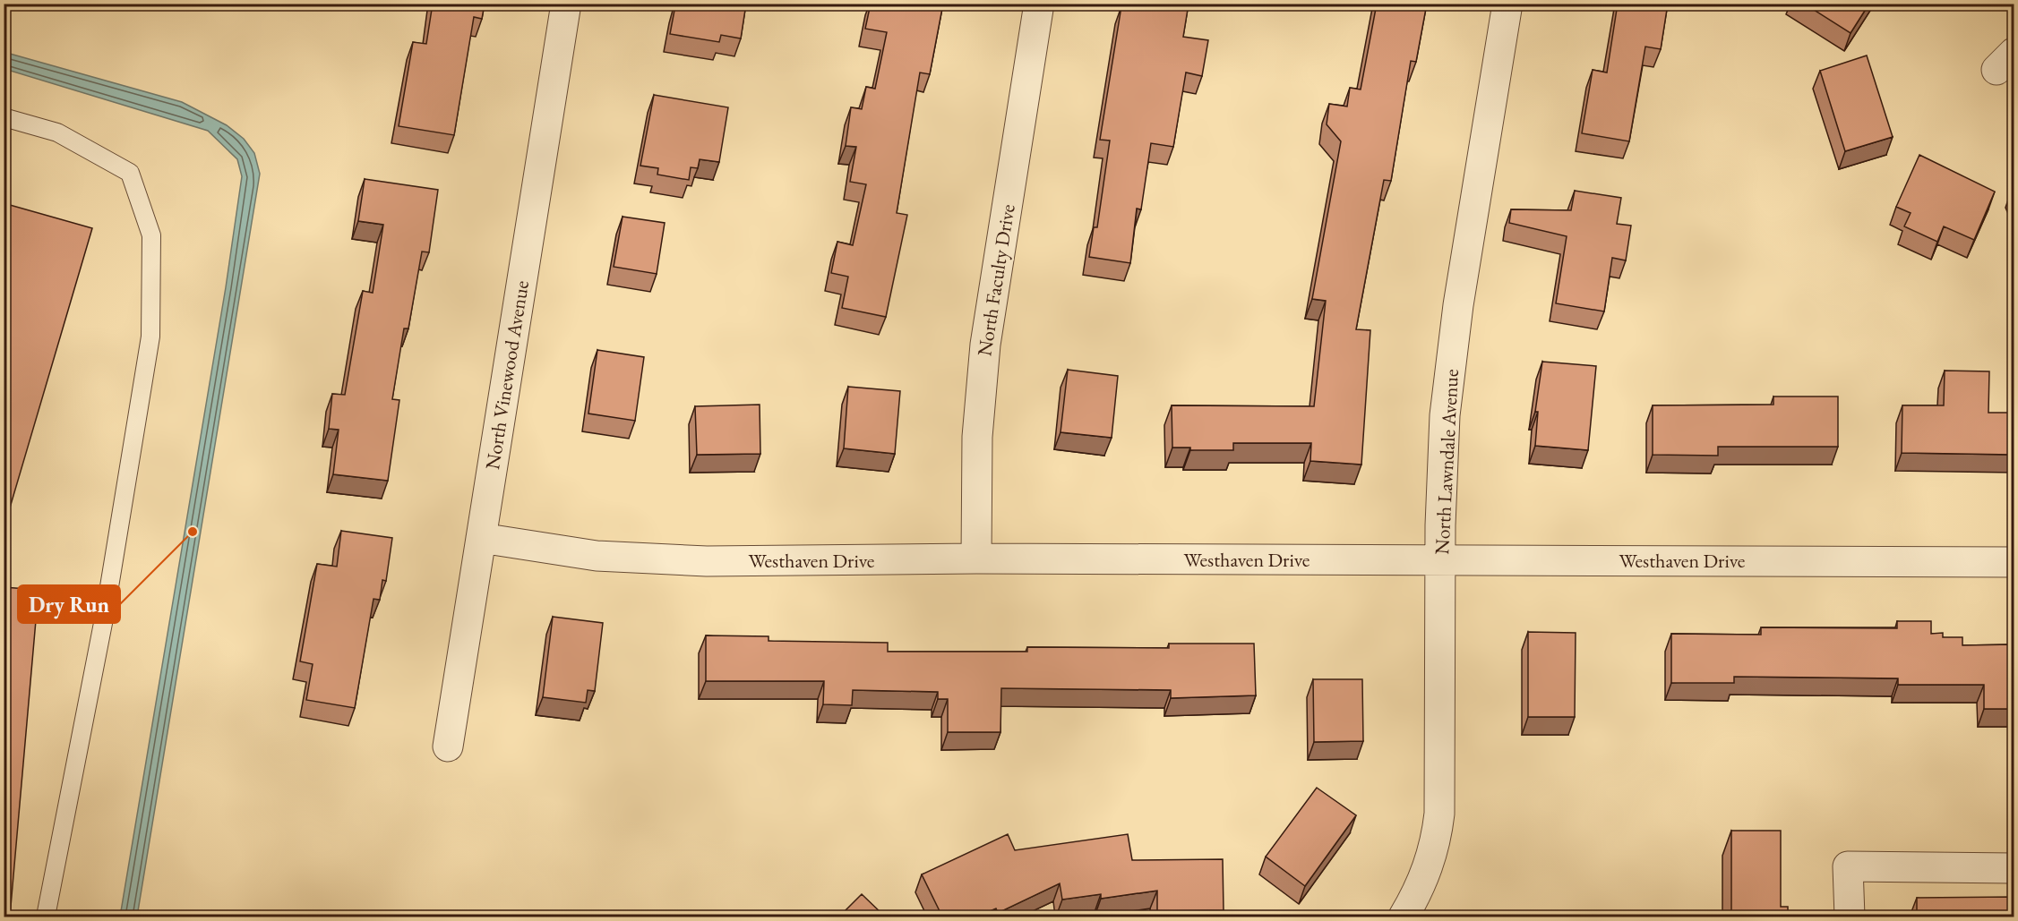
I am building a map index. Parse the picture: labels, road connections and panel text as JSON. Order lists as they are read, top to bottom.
{
  "streets": {
    "street": [
      "North Faculty Drive",
      "North Vinewood Avenue",
      "North Lawndale Avenue",
      "Westhaven Drive"
    ]
  },
  "crossings": [
    ["North Faculty Drive", "Westhaven Drive"],
    ["North Vinewood Avenue", "Westhaven Drive"],
    ["North Lawndale Avenue", "Westhaven Drive"]
  ],
  "places": ["Dry Run"]
}
